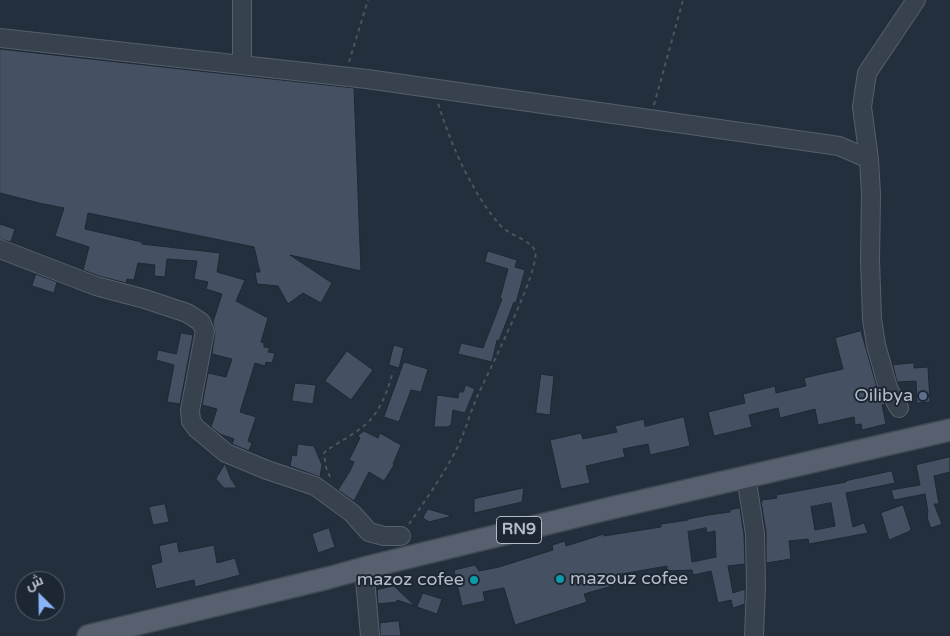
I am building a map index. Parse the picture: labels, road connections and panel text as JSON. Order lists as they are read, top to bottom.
{
  "streets": {
    "main road": ["RN9"]
  },
  "places": ["Oilibya", "mazouz cofee", "mazoz cofee"],
  "north": "top left"
}
